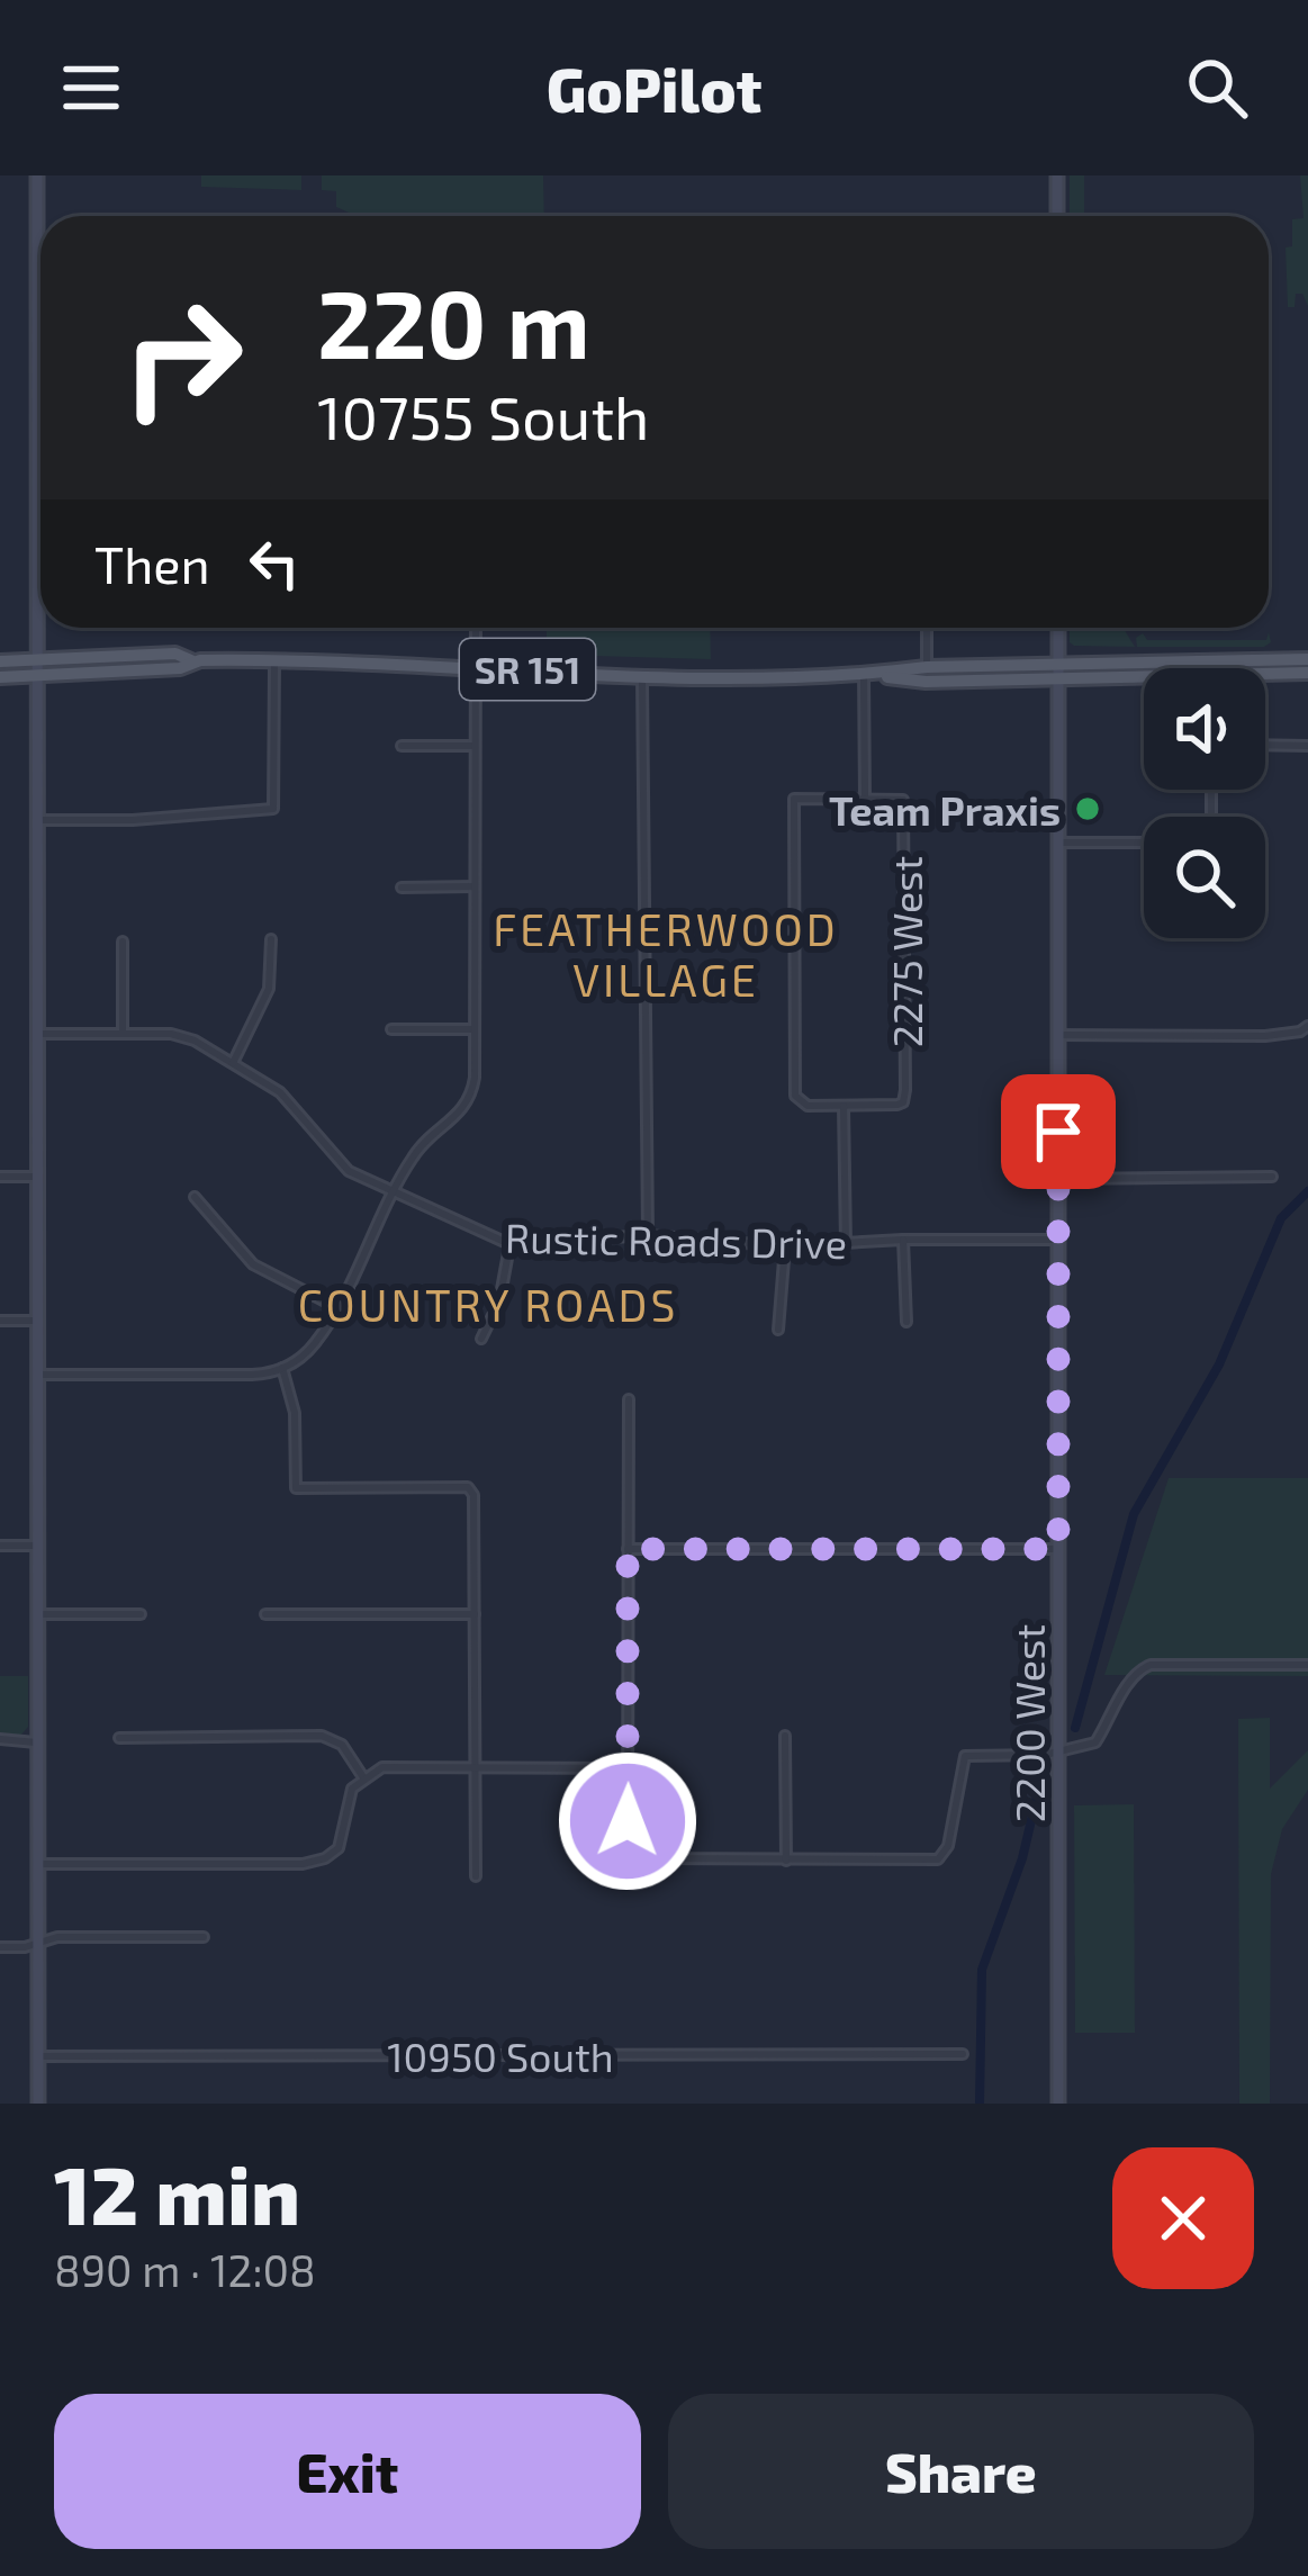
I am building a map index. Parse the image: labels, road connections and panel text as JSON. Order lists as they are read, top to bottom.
{
  "streets": {
    "main road": ["SR 151", "2200 West"],
    "street": ["2275 West", "Rustic Roads Drive", "10950 South"]
  },
  "crossings": [
    ["SR 151", "2200 West"],
    ["Rustic Roads Drive", "2200 West"]
  ],
  "districts": ["FEATHERWOOD VILLAGE", "COUNTRY ROADS"],
  "places": ["Team Praxis"],
  "page": {
    "header": "GoPilot",
    "turn": ["220 m", "10755 South"],
    "then": "Then",
    "heading": ["12 min", "890 m · 12:08"],
    "buttons": ["Exit", "Share"]
  }
}
